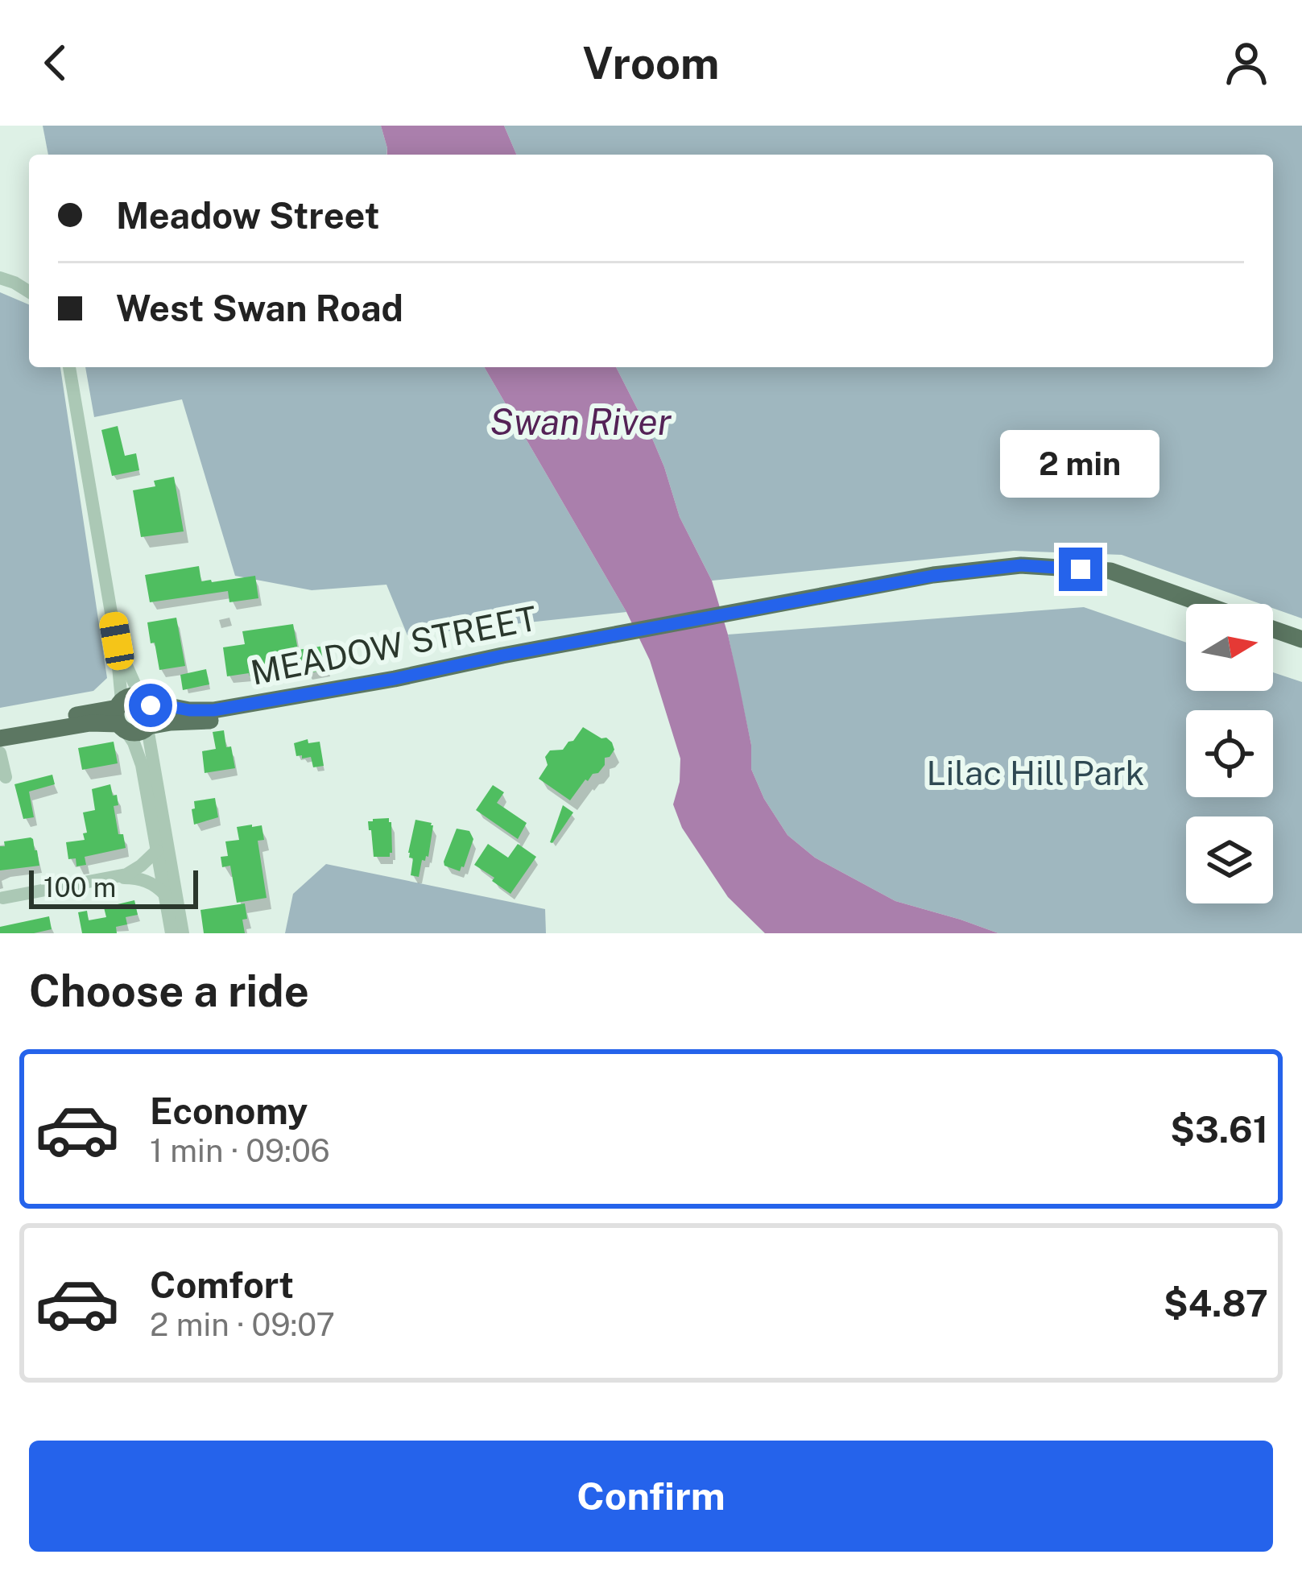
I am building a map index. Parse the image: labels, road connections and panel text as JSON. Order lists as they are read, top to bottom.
{
  "streets": {
    "main road": ["MEADOW STREET"]
  },
  "water": ["Swan River"],
  "parks": ["Lilac Hill Park"],
  "scale_bar": "100 m",
  "north": "right",
  "page": {
    "header": "Vroom",
    "banner": ["Meadow Street", "West Swan Road"],
    "bubble": "2 min",
    "scale": "100 m",
    "heading": "Choose a ride",
    "list": [
      {
        "name": "Economy",
        "note": "1 min · 09:06",
        "value": "$3.61"
      },
      {
        "name": "Comfort",
        "note": "2 min · 09:07",
        "value": "$4.87"
      }
    ],
    "buttons": "Confirm"
  }
}
